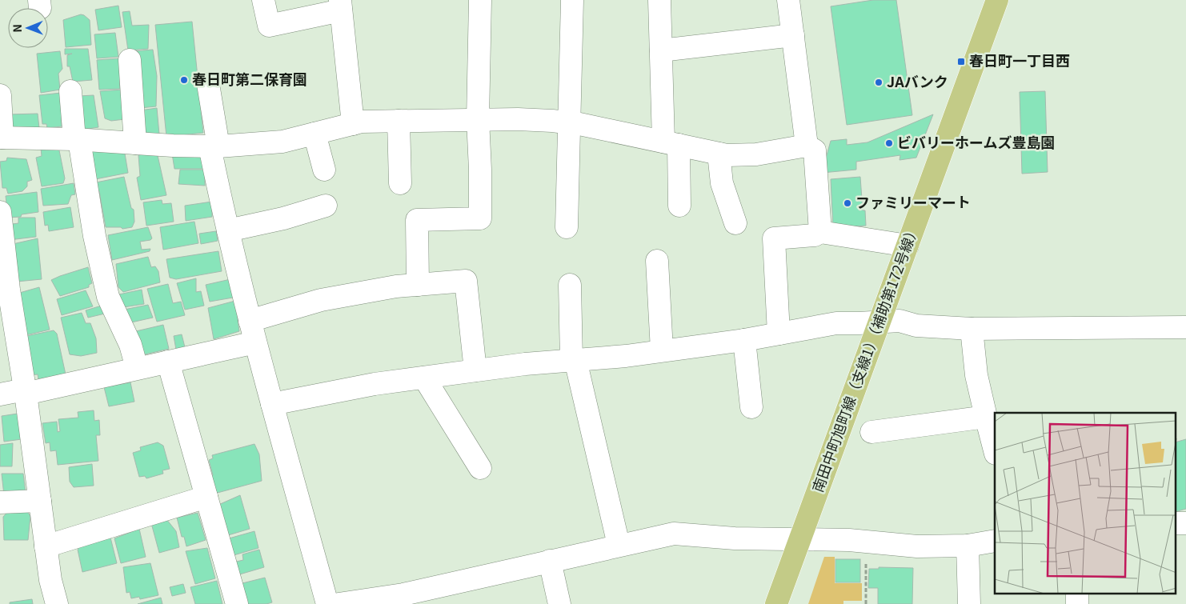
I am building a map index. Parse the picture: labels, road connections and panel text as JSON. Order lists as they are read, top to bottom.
{
  "streets": {
    "main road": ["南田中町旭町線（支線1）（補助第172号線）"]
  },
  "places": {
    "transit": ["春日町一丁目西"],
    "other": [
      "春日町第二保育園",
      "JAバンク",
      "ビバリーホームズ豊島園",
      "ファミリーマート"
    ]
  },
  "north": "left"
}
